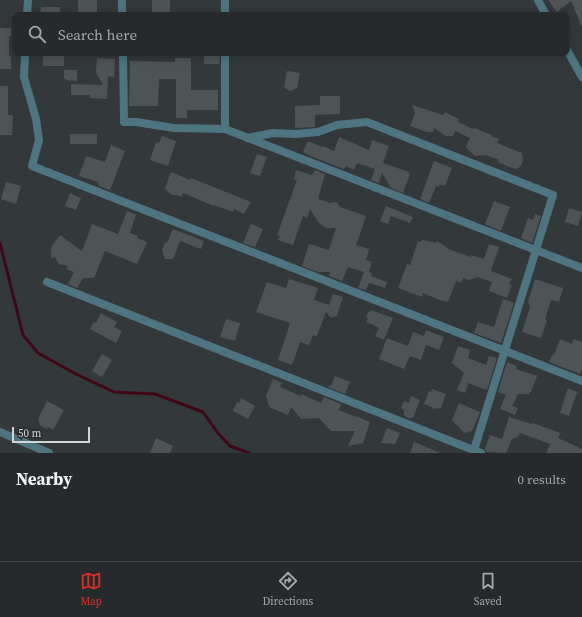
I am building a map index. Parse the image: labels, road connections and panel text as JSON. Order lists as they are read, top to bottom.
{
  "scale_bar": "50 m",
  "page": {
    "search": "Search here",
    "scale": "50 m",
    "heading": ["Nearby", "0 results"],
    "nav": ["Map", "Directions", "Saved"]
  }
}
